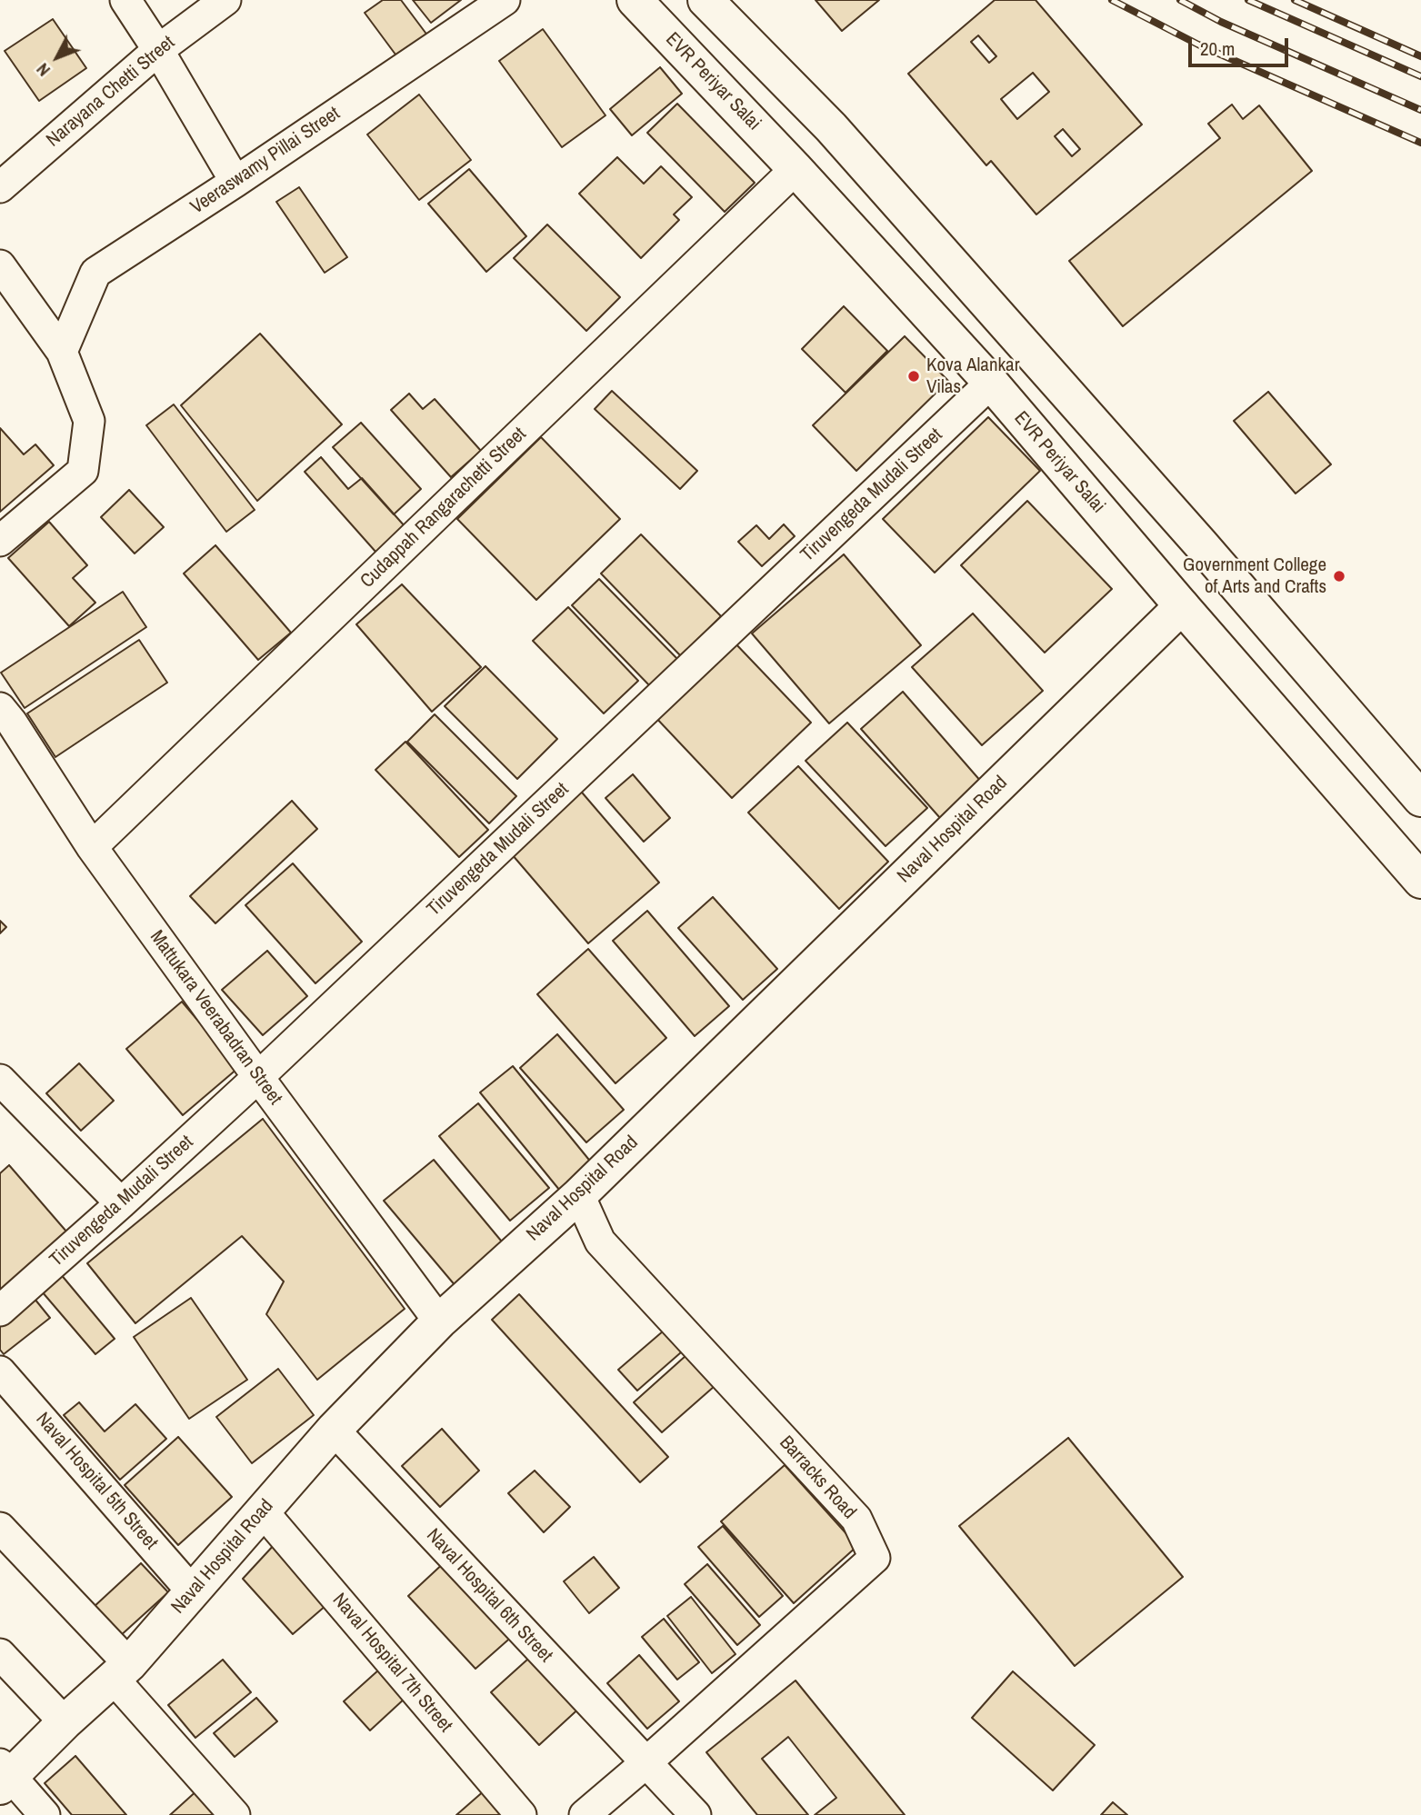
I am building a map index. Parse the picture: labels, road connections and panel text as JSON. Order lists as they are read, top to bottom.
{
  "streets": {
    "main road": ["EVR Periyar Salai", "Naval Hospital Road"],
    "street": [
      "Narayana Chetti Street",
      "Veeraswamy Pillai Street",
      "Tiruvengeda Mudali Street",
      "Cudappah Rangarachetti Street",
      "Mattukara Veerabadran Street",
      "Barracks Road",
      "Naval Hospital 5th Street",
      "Naval Hospital 6th Street",
      "Naval Hospital 7th Street"
    ]
  },
  "crossings": [
    ["EVR Periyar Salai", "Tiruvengeda Mudali Street"],
    ["EVR Periyar Salai", "Cudappah Rangarachetti Street"],
    ["EVR Periyar Salai", "Naval Hospital Road"],
    ["Tiruvengeda Mudali Street", "Mattukara Veerabadran Street"],
    ["Cudappah Rangarachetti Street", "Mattukara Veerabadran Street"],
    ["Naval Hospital Road", "Mattukara Veerabadran Street"],
    ["Naval Hospital Road", "Barracks Road"],
    ["Naval Hospital Road", "Naval Hospital 5th Street"],
    ["Naval Hospital Road", "Naval Hospital 6th Street"],
    ["Naval Hospital Road", "Naval Hospital 7th Street"],
    ["Barracks Road", "Naval Hospital 6th Street"]
  ],
  "places": ["Kova Alankar Vilas", "Government College of Arts and Crafts"],
  "scale_bar": "20 m",
  "north": "bottom left"
}
